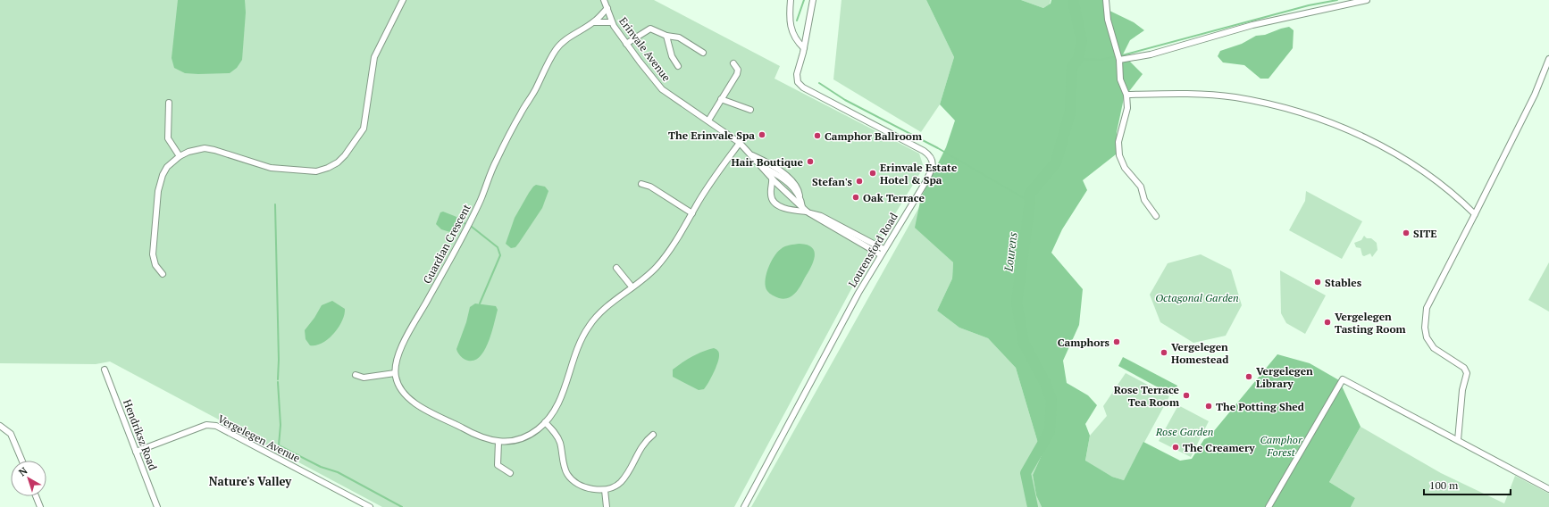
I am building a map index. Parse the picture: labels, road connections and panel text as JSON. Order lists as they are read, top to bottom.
{
  "streets": {
    "street": [
      "Erinvale Avenue",
      "Guardian Crescent",
      "Lourensford Road",
      "Hendriksz Road",
      "Vergelegen Avenue"
    ]
  },
  "crossings": [
    ["Erinvale Avenue", "Guardian Crescent"],
    ["Erinvale Avenue", "Lourensford Road"],
    ["Hendriksz Road", "Vergelegen Avenue"]
  ],
  "districts": ["Nature's Valley"],
  "water": ["Lourens"],
  "parks": ["Octagonal Garden", "Rose Garden", "Camphor Forest"],
  "places": [
    "The Erinvale Spa",
    "Camphor Ballroom",
    "Hair Boutique",
    "Erinvale Estate Hotel & Spa",
    "Stefan's",
    "Oak Terrace",
    "SITE",
    "Stables",
    "Vergelegen Tasting Room",
    "Camphors",
    "Vergelegen Homestead",
    "Vergelegen Library",
    "Rose Terrace Tea Room",
    "The Potting Shed",
    "The Creamery"
  ],
  "scale_bar": "100 m",
  "north": "top left"
}
